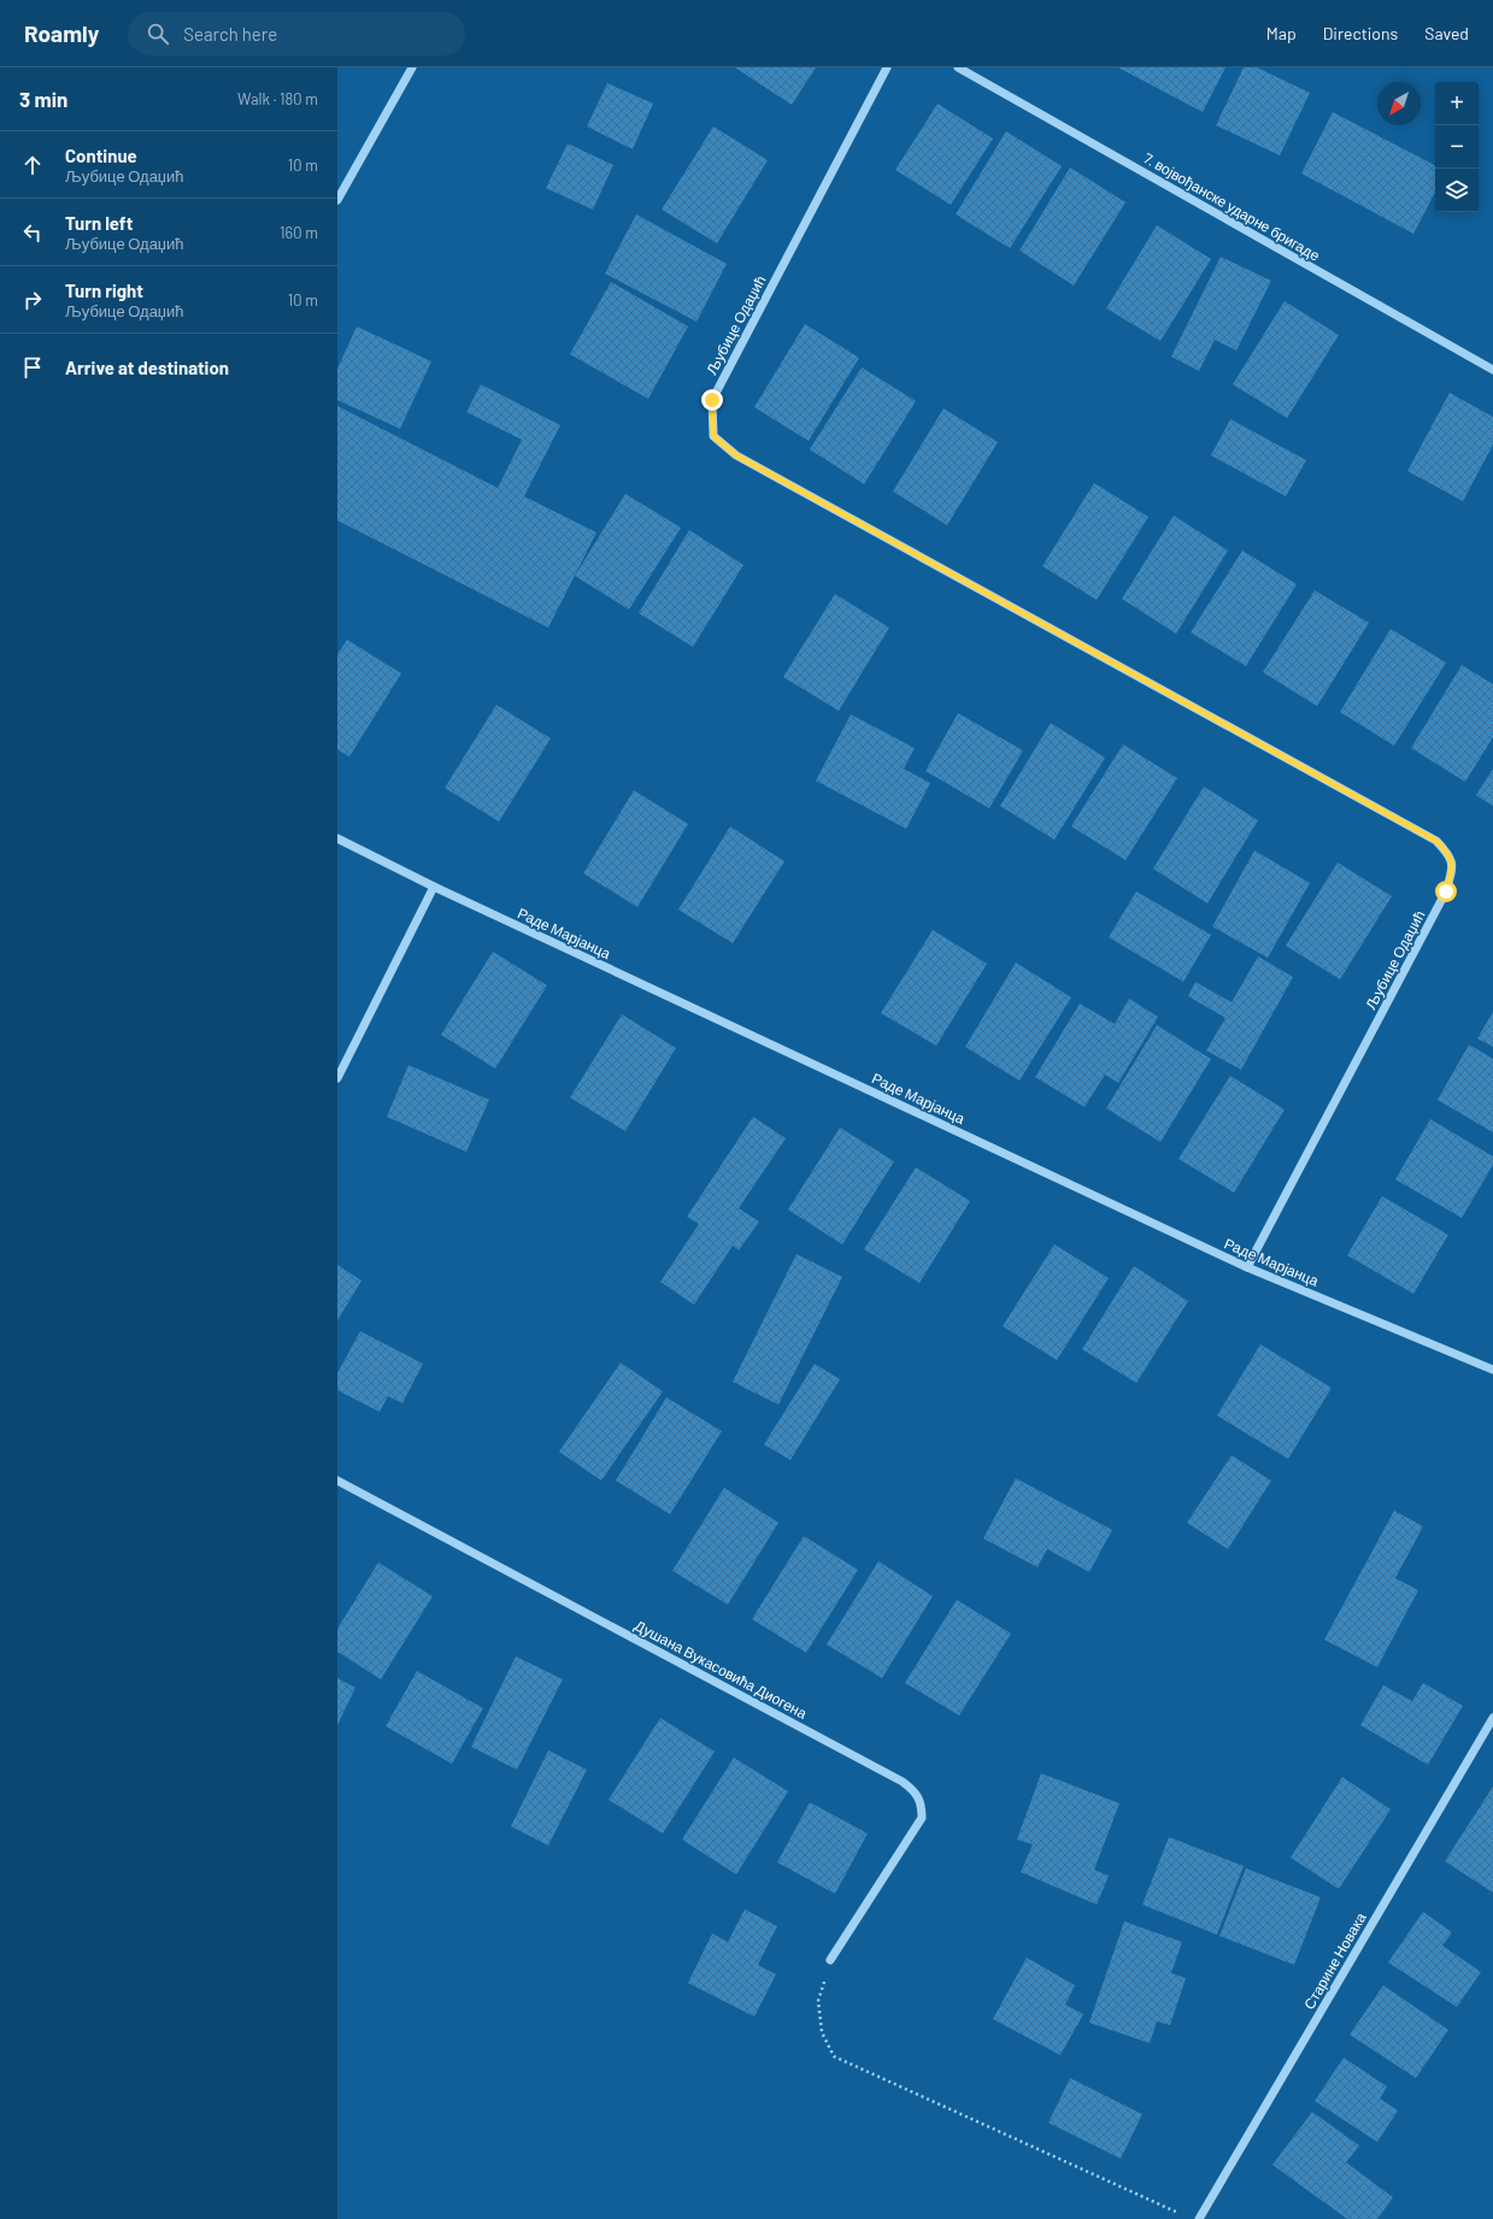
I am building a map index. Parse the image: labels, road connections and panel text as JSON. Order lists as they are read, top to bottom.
{
  "streets": {
    "street": [
      "7. војвођанске ударне бригаде",
      "Љубице Одаџић",
      "Раде Марјанца",
      "Душана Вукасовића Диогена",
      "Старине Новака"
    ]
  },
  "crossings": [
    ["Љубице Одаџић", "Раде Марјанца"]
  ],
  "north": "bottom left",
  "page": {
    "header": "Roamly",
    "search": "Search here",
    "nav": ["Map", "Directions", "Saved"],
    "heading": ["3 min", "Walk · 180 m"],
    "map_buttons": ["+", "−"],
    "list": [
      ["Continue", "Љубице Одаџић", "10 m"],
      ["Turn left", "Љубице Одаџић", "160 m"],
      ["Turn right", "Љубице Одаџић", "10 m"],
      "Arrive at destination"
    ]
  }
}
